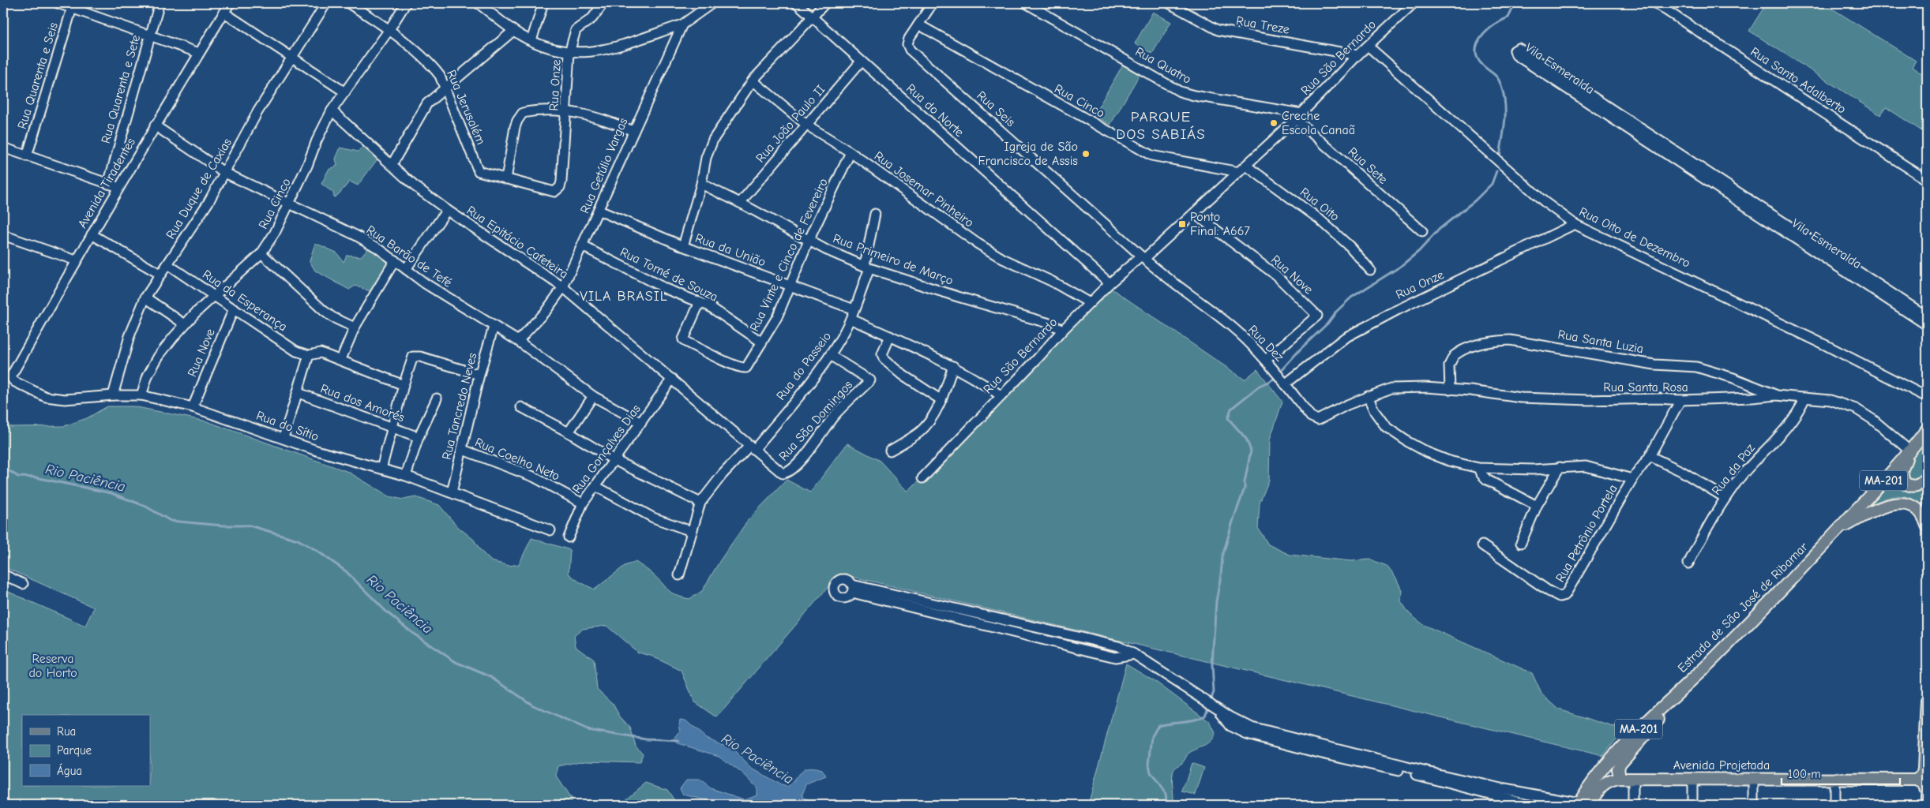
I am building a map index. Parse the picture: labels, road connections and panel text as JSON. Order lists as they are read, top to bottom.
{
  "streets": {
    "main road": ["MA-201", "Estrada de São José de Ribamar", "Avenida Projetada"],
    "street": [
      "Rua Treze",
      "Rua São Bernardo",
      "Rua Quatro",
      "Vila Esmeralda",
      "Rua Quarenta e Seis",
      "Rua Santo Adalberto",
      "Rua Onze",
      "Rua Quarenta e Sete",
      "Rua Cinco",
      "Rua Jerusalém",
      "Rua Seis",
      "Rua do Norte",
      "Rua João Paulo II",
      "Rua Getúlio Vargas",
      "Rua Sete",
      "Avenida Tiradentes",
      "Rua Duque de Caxias",
      "Rua Josemar Pinheiro",
      "Rua Oito",
      "Rua Oito de Dezembro",
      "Rua Epitácio Cafeteira",
      "Rua da União",
      "Rua Vinte e Cinco de Fevereiro",
      "Rua Barão de Tefé",
      "Rua Primeiro de Março",
      "Rua Tomé de Souza",
      "Rua Nove",
      "Rua da Esperança",
      "Rua Santa Luzia",
      "Rua Dez",
      "Rua do Passeio",
      "Rua Santa Rosa",
      "Rua dos Amorés",
      "Rua Tancredo Neves",
      "Rua São Domingos",
      "Rua do Sítio",
      "Rua Gonçalves Dias",
      "Rua Coelho Neto",
      "Rua da Paz",
      "Rua Petrônio Portela"
    ]
  },
  "crossings": [
    ["Rua Treze", "Rua São Bernardo"],
    ["Rua São Bernardo", "Rua Quatro"],
    ["Rua São Bernardo", "Rua Cinco"],
    ["Rua São Bernardo", "Rua Seis"],
    ["Rua São Bernardo", "Rua do Norte"],
    ["Rua São Bernardo", "Rua Sete"],
    ["Rua São Bernardo", "Rua Josemar Pinheiro"],
    ["Rua São Bernardo", "Rua Oito"],
    ["Rua São Bernardo", "Rua Oito de Dezembro"],
    ["Rua São Bernardo", "Rua Primeiro de Março"],
    ["Rua São Bernardo", "Rua Nove"],
    ["Rua São Bernardo", "Rua Dez"],
    ["Rua Quatro", "Rua Sete"],
    ["Rua Onze", "Rua Jerusalém"],
    ["Rua Onze", "Rua Oito de Dezembro"],
    ["Rua Onze", "Rua Dez"],
    ["Rua Cinco", "Rua Jerusalém"],
    ["Rua Cinco", "Rua Seis"],
    ["Rua Cinco", "Rua Epitácio Cafeteira"],
    ["Rua Cinco", "Rua Barão de Tefé"],
    ["Rua Cinco", "Rua da Esperança"],
    ["Rua Cinco", "Rua do Sítio"],
    ["Rua Seis", "Rua Dez"],
    ["Rua do Norte", "Rua João Paulo II"],
    ["Rua João Paulo II", "Rua Josemar Pinheiro"],
    ["Rua João Paulo II", "Rua Primeiro de Março"],
    ["Rua Getúlio Vargas", "Rua Epitácio Cafeteira"],
    ["Rua Getúlio Vargas", "Rua da União"],
    ["Rua Getúlio Vargas", "Rua Barão de Tefé"],
    ["Rua Getúlio Vargas", "Rua Tomé de Souza"],
    ["Avenida Tiradentes", "Rua Barão de Tefé"],
    ["Avenida Tiradentes", "Rua do Sítio"],
    ["Rua Duque de Caxias", "Rua Barão de Tefé"],
    ["Rua Duque de Caxias", "Rua da Esperança"],
    ["Rua Duque de Caxias", "Rua do Sítio"],
    ["Rua Josemar Pinheiro", "Rua Vinte e Cinco de Fevereiro"],
    ["Rua Epitácio Cafeteira", "Rua do Passeio"],
    ["Rua Epitácio Cafeteira", "Rua São Domingos"],
    ["Rua Epitácio Cafeteira", "Rua Gonçalves Dias"],
    ["Rua da União", "Rua Vinte e Cinco de Fevereiro"],
    ["Rua da União", "Rua do Passeio"],
    ["Rua Vinte e Cinco de Fevereiro", "Rua Primeiro de Março"],
    ["Rua Vinte e Cinco de Fevereiro", "Rua Tomé de Souza"],
    ["Rua Barão de Tefé", "Rua Tancredo Neves"],
    ["Rua Barão de Tefé", "Rua Gonçalves Dias"],
    ["Rua Primeiro de Março", "Rua do Passeio"],
    ["Rua Nove", "Rua da Esperança"],
    ["Rua Nove", "Rua Dez"],
    ["Rua Nove", "Rua do Sítio"],
    ["Rua Santa Luzia", "Rua Santa Rosa"],
    ["Rua Dez", "Rua Santa Rosa"],
    ["Rua do Passeio", "Rua São Domingos"],
    ["Rua Santa Rosa", "Rua da Paz"],
    ["Rua Santa Rosa", "Rua Petrônio Portela"],
    ["Rua Santa Rosa", "Estrada de São José de Ribamar"],
    ["Rua Tancredo Neves", "Rua do Sítio"],
    ["Rua Tancredo Neves", "Rua Coelho Neto"],
    ["Rua Gonçalves Dias", "Rua Coelho Neto"]
  ],
  "districts": ["PARQUE DOS SABIÁS", "VILA BRASIL"],
  "water": ["Rio Paciência"],
  "parks": ["Reserva do Horto"],
  "places": {
    "other": ["Creche Escola Canaã", "Igreja de São Francisco de Assis"],
    "transit": ["Ponto Final: A667"]
  },
  "legend": ["Rua", "Parque", "Água"],
  "scale_bar": "100 m"
}
